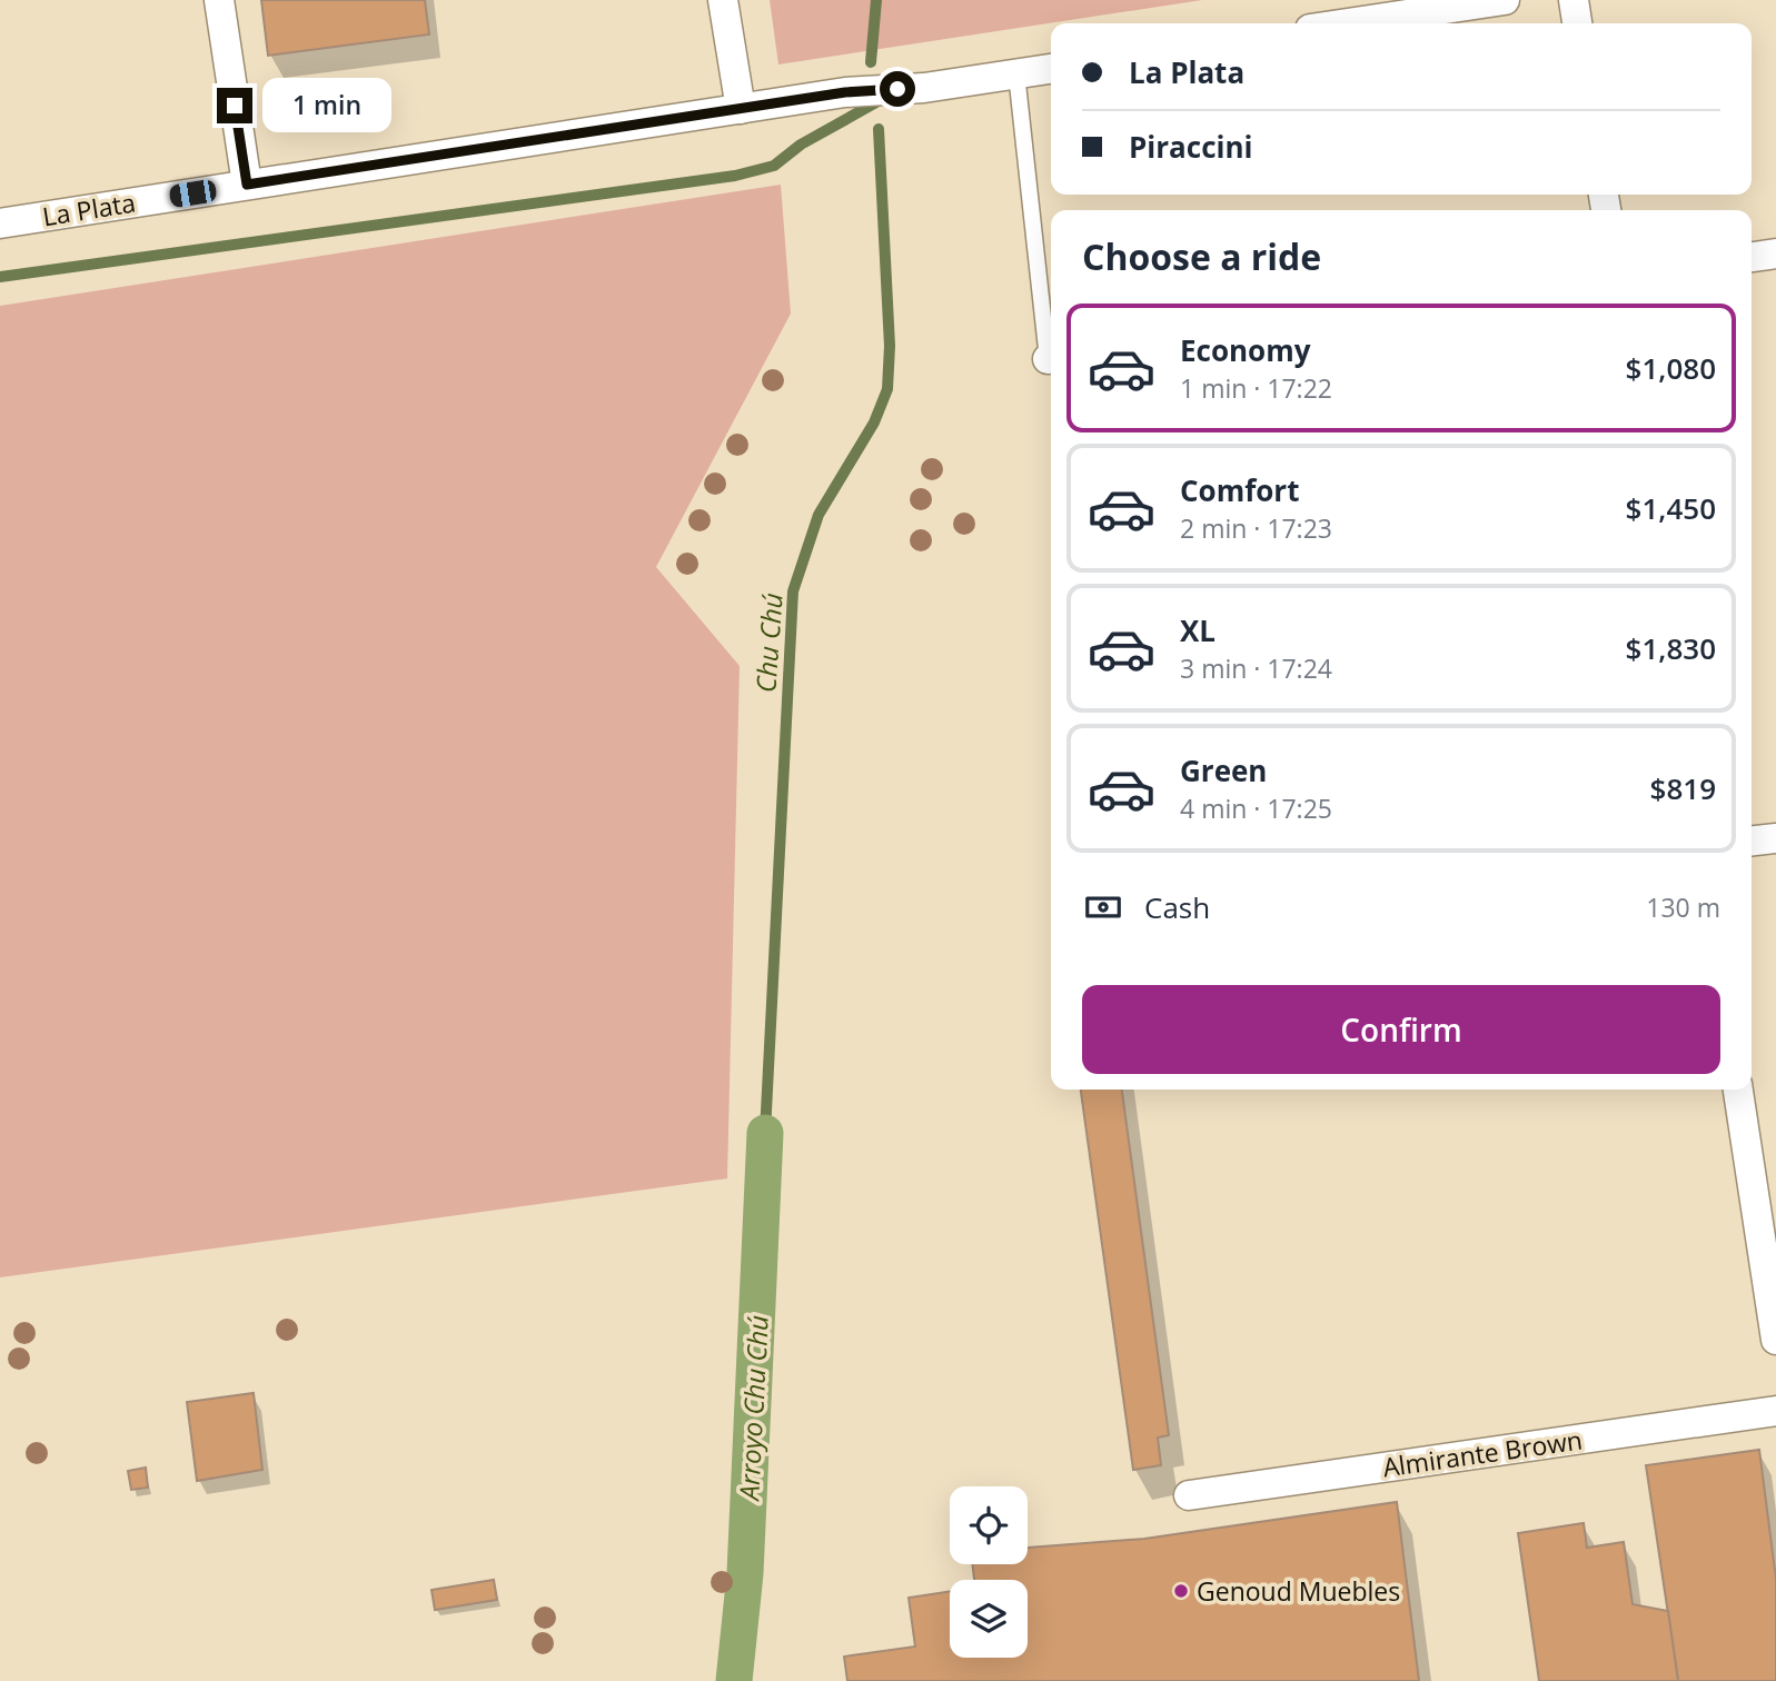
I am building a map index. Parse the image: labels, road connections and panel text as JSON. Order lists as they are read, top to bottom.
{
  "streets": {
    "street": ["La Plata", "Almirante Brown"]
  },
  "water": ["Chu Chú", "Arroyo Chu Chú"],
  "places": ["Genoud Muebles"],
  "page": {
    "banner": ["La Plata", "Piraccini"],
    "bubble": "1 min",
    "heading": "Choose a ride",
    "list": [
      {
        "name": "Economy",
        "note": "1 min · 17:22",
        "value": "$1,080"
      },
      {
        "name": "Comfort",
        "note": "2 min · 17:23",
        "value": "$1,450"
      },
      {
        "name": "XL",
        "note": "3 min · 17:24",
        "value": "$1,830"
      },
      {
        "name": "Green",
        "note": "4 min · 17:25",
        "value": "$819"
      }
    ],
    "pay": ["Cash", "130 m"],
    "buttons": "Confirm"
  }
}
